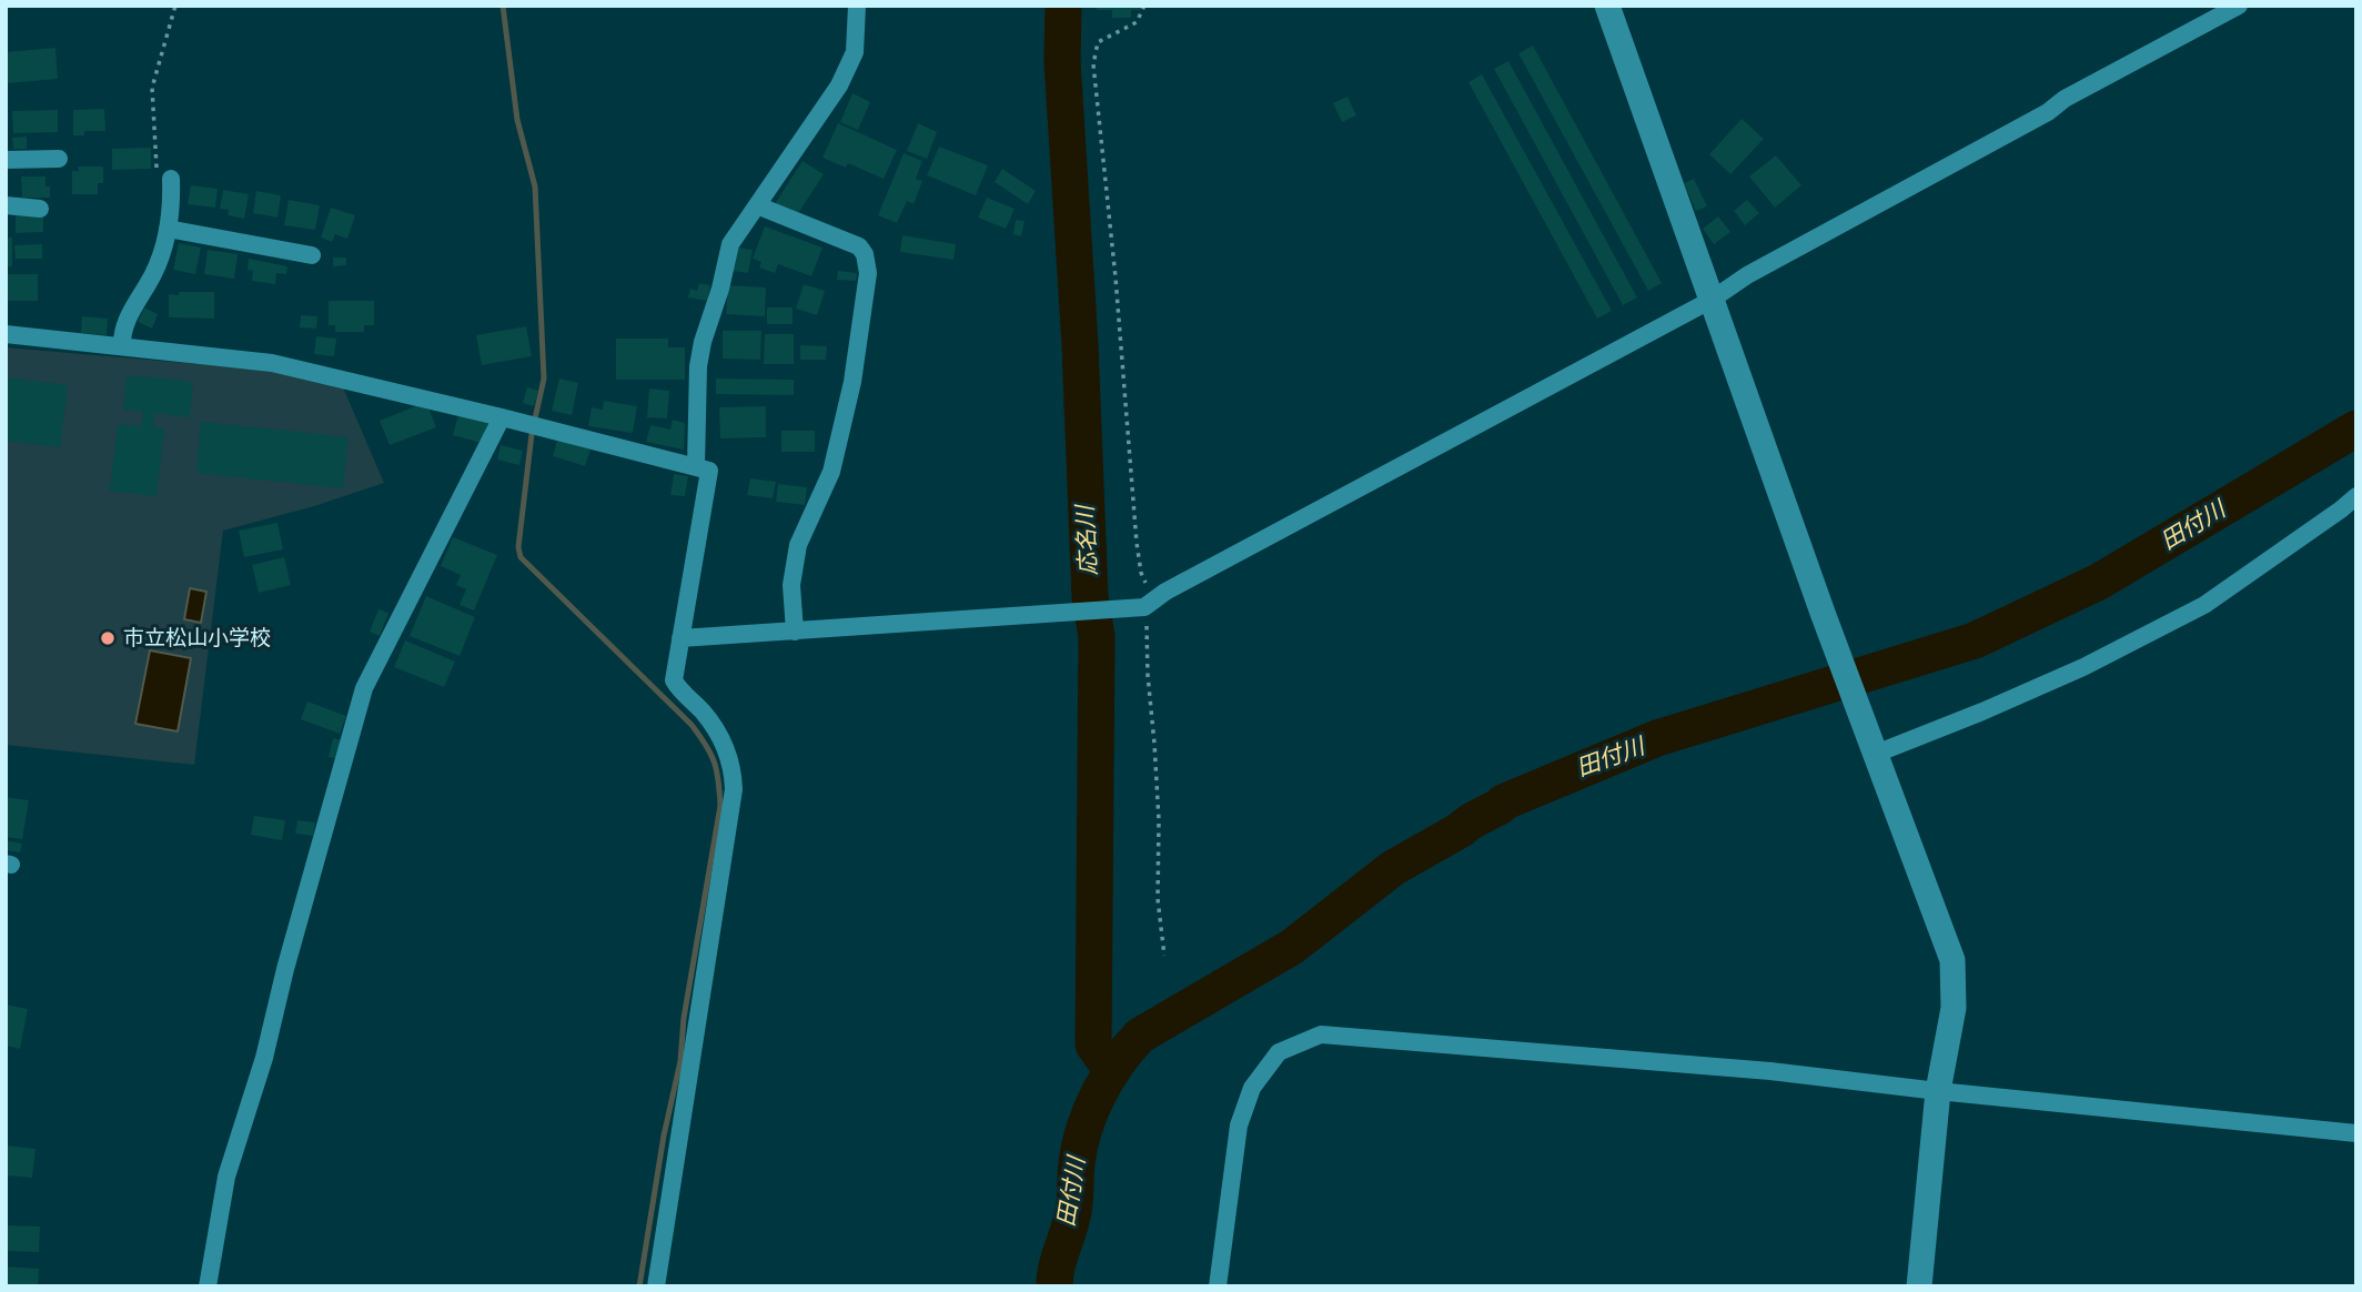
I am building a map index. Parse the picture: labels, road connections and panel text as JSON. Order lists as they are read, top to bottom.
{
  "water": ["田付川", "応名川"],
  "places": ["市立松山小学校"]
}
